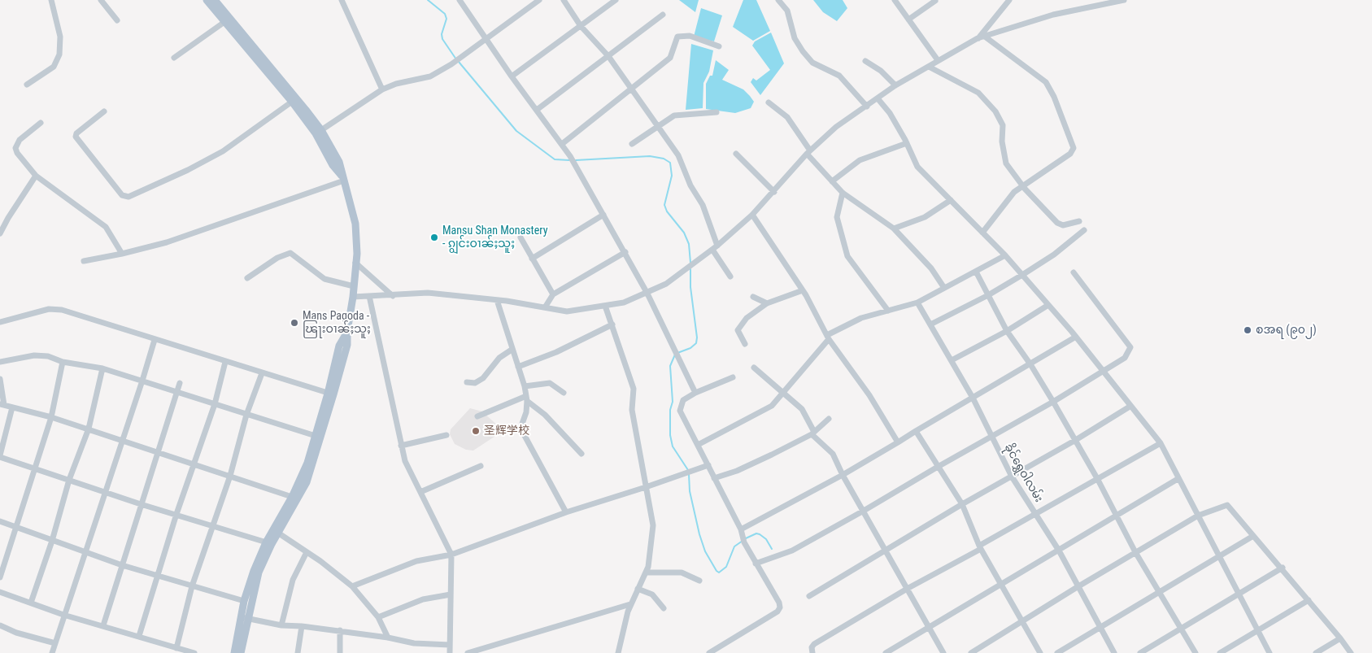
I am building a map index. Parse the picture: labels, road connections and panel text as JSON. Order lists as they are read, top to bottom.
{
  "streets": {
    "street": ["ခိုင်ရွှေဝါလမ်း"]
  },
  "places": [
    "Mansu Shan Monastery - ၵျွင်းဝၢၼ်ႈသူႈ",
    "Mans Pagoda - ၽြႃးဝၢၼ်ႈသူႈ",
    "စအရ (၉၀၂)",
    "圣辉学校"
  ]
}
